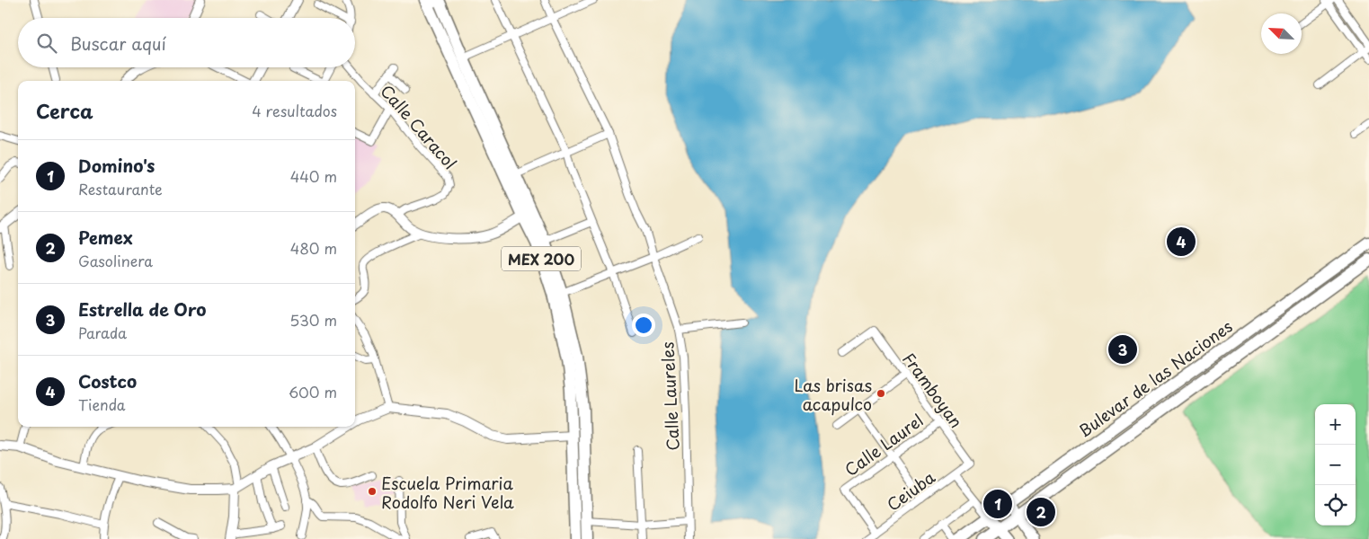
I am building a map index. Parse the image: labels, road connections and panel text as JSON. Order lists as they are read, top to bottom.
{
  "streets": {
    "main road": ["MEX 200", "Bulevar de las Naciones"],
    "street": [
      "Calle Caracol",
      "Framboyan",
      "Calle Laureles",
      "Calle Laurel",
      "Ceiuba"
    ]
  },
  "crossings": [
    ["Framboyan", "Calle Laurel"],
    ["Framboyan", "Ceiuba"],
    ["Calle Laurel", "Ceiuba"]
  ],
  "places": ["Las brisas acapulco", "Escuela Primaria Rodolfo Neri Vela"],
  "north": "top left",
  "page": {
    "search": "Buscar aquí",
    "heading": ["Cerca", "4 resultados"],
    "list": [
      {
        "mark": "1",
        "name": "Domino's",
        "note": "Restaurante",
        "value": "440 m"
      },
      {
        "mark": "2",
        "name": "Pemex",
        "note": "Gasolinera",
        "value": "480 m"
      },
      {
        "mark": "3",
        "name": "Estrella de Oro",
        "note": "Parada",
        "value": "530 m"
      },
      {
        "mark": "4",
        "name": "Costco",
        "note": "Tienda",
        "value": "600 m"
      }
    ],
    "pins": [
      "4",
      "3",
      "1",
      "2"
    ],
    "map_buttons": ["+", "−"]
  }
}
